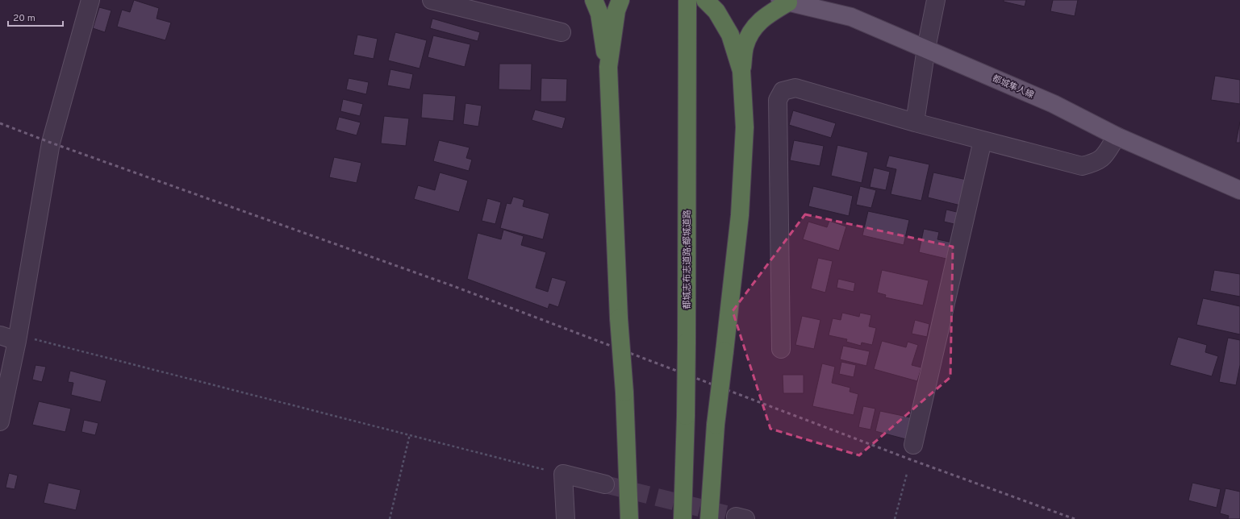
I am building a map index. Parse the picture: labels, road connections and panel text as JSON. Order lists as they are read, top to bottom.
{
  "streets": {
    "highway": ["都城志布志道路;都城道路"],
    "main road": ["都城隼人線"]
  },
  "scale_bar": "20 m"
}
